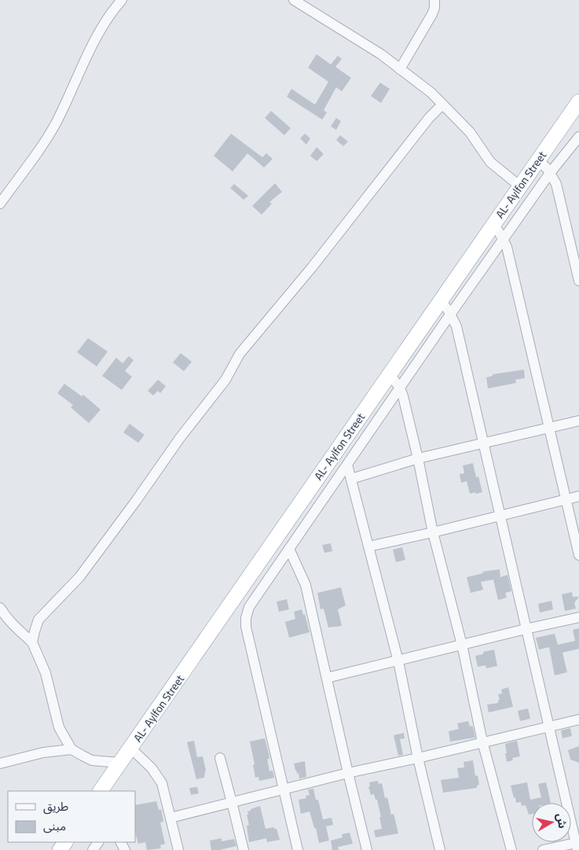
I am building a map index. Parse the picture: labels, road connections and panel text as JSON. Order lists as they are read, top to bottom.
{
  "streets": {
    "highway": ["AL- Aylfon Street"]
  },
  "legend": ["طريق", "مبنى"],
  "north": "right"
}
